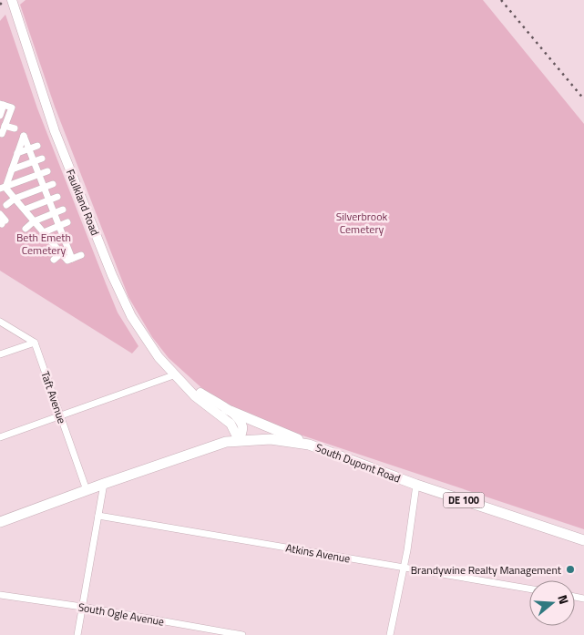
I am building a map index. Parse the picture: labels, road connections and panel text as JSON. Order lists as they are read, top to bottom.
{
  "streets": {
    "main road": ["Faulkland Road", "South Dupont Road", "DE 100"],
    "street": ["Taft Avenue", "Atkins Avenue", "South Ogle Avenue"]
  },
  "crossings": [
    ["Faulkland Road", "South Dupont Road"],
    ["Taft Avenue", "South Dupont Road"]
  ],
  "parks": ["Silverbrook Cemetery", "Beth Emeth Cemetery"],
  "places": ["Brandywine Realty Management"],
  "north": "right"
}
